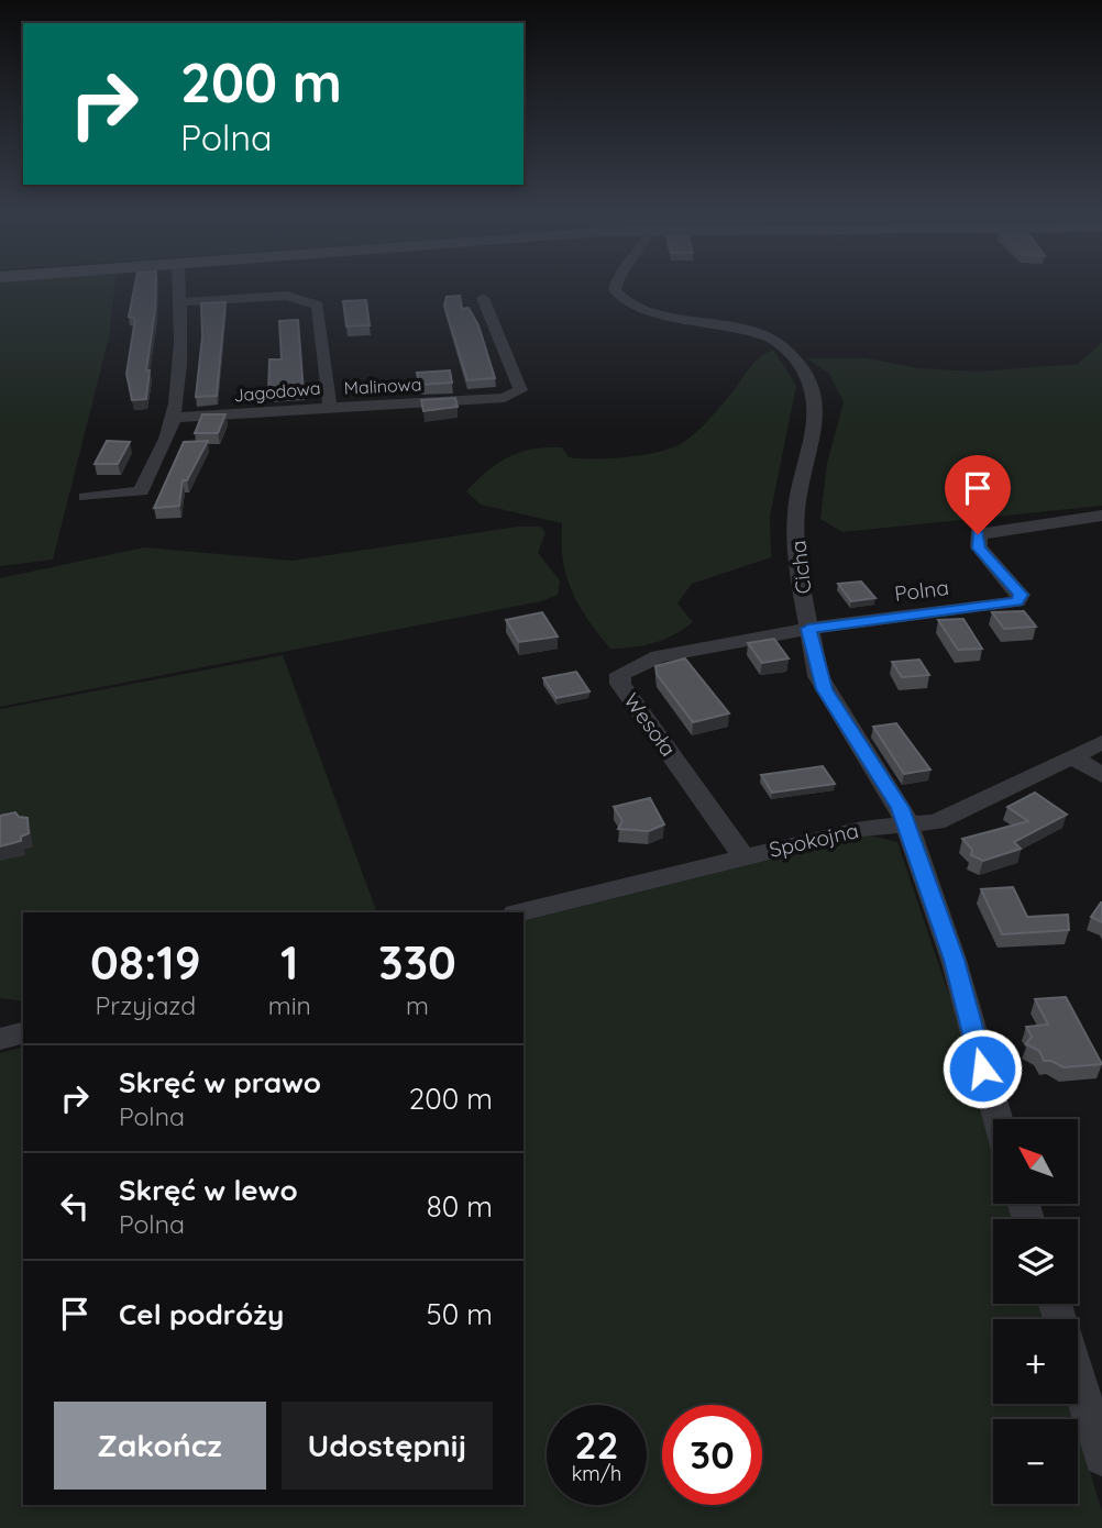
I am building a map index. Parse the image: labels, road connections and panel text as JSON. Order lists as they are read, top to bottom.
{
  "streets": {
    "street": [
      "Malinowa",
      "Jagodowa",
      "Cicha",
      "Polna",
      "Wesoła",
      "Spokojna"
    ]
  },
  "crossings": [
    ["Malinowa", "Jagodowa"],
    ["Cicha", "Polna"],
    ["Cicha", "Wesoła"],
    ["Cicha", "Spokojna"],
    ["Polna", "Wesoła"],
    ["Wesoła", "Spokojna"]
  ],
  "north": "top left",
  "page": {
    "turn": ["200 m", "Polna"],
    "eta": [
      "08:19",
      "Przyjazd",
      "1",
      "min",
      "330",
      "m"
    ],
    "list": [
      {
        "name": "Skręć w prawo",
        "note": "Polna",
        "value": "200 m"
      },
      {
        "name": "Skręć w lewo",
        "note": "Polna",
        "value": "80 m"
      },
      {
        "name": "Cel podróży",
        "value": "50 m"
      }
    ],
    "map_buttons": ["+", "−"],
    "buttons": ["Zakończ", "Udostępnij"],
    "speed": "22 km/h",
    "limit": "30"
  }
}
